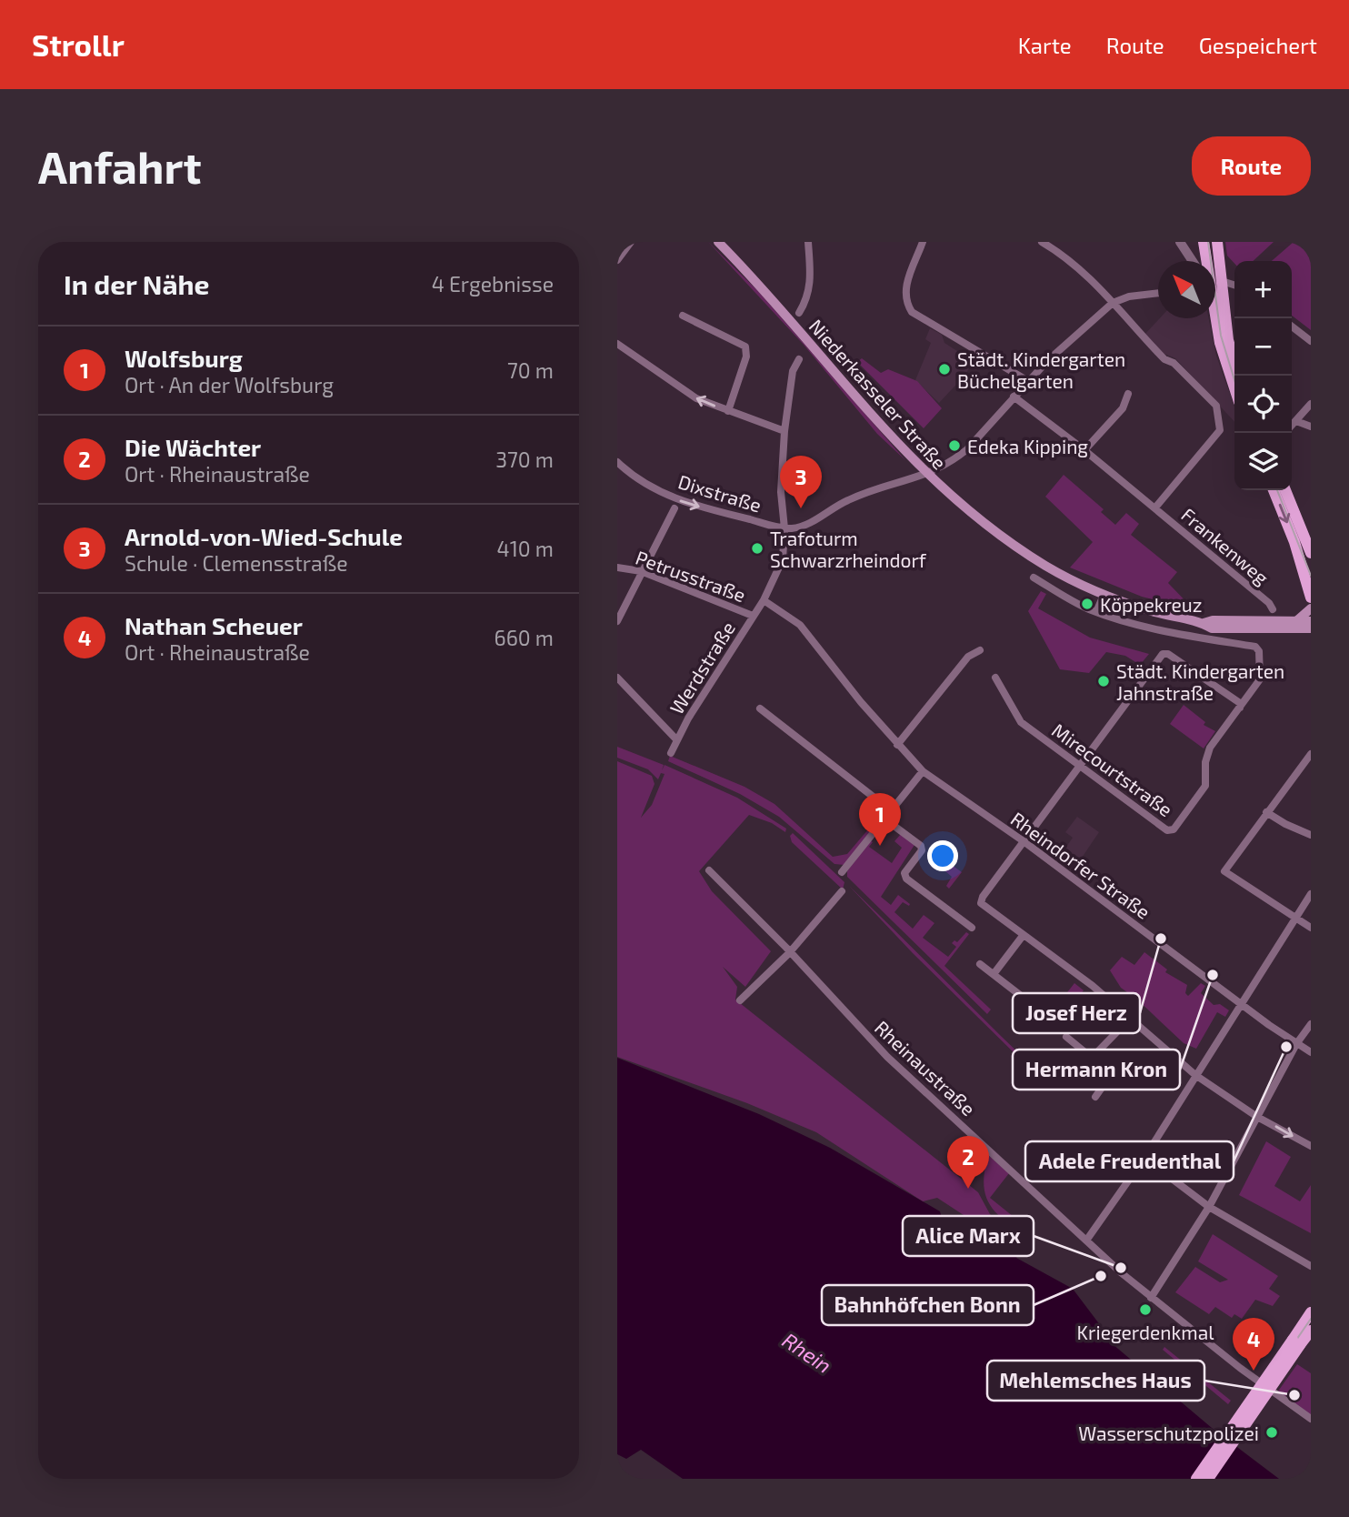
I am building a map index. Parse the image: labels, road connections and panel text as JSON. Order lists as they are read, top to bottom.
{
  "streets": {
    "main road": ["Niederkasseler Straße"],
    "street": [
      "Dixstraße",
      "Frankenweg",
      "Petrusstraße",
      "Werdstraße",
      "Mirecourtstraße",
      "Rheindorfer Straße",
      "Rheinaustraße"
    ]
  },
  "crossings": [
    ["Dixstraße", "Werdstraße"],
    ["Petrusstraße", "Werdstraße"],
    ["Werdstraße", "Rheindorfer Straße"]
  ],
  "one_way": ["Dixstraße"],
  "water": ["Rhein"],
  "places": [
    "Städt. Kindergarten Büchelgarten",
    "Edeka Kipping",
    "Trafoturm Schwarzrheindorf",
    "Köppekreuz",
    "Städt. Kindergarten Jahnstraße",
    "Josef Herz",
    "Hermann Kron",
    "Adele Freudenthal",
    "Alice Marx",
    "Bahnhöfchen Bonn",
    "Kriegerdenkmal",
    "Mehlemsches Haus",
    "Wasserschutzpolizei"
  ],
  "north": "top left",
  "page": {
    "header": "Strollr",
    "nav": ["Karte", "Route", "Gespeichert"],
    "buttons": "Route",
    "title": "Anfahrt",
    "heading": ["In der Nähe", "4 Ergebnisse"],
    "map_buttons": ["+", "−"],
    "list": [
      {
        "mark": "1",
        "name": "Wolfsburg",
        "note": "Ort · An der Wolfsburg",
        "value": "70 m"
      },
      {
        "mark": "2",
        "name": "Die Wächter",
        "note": "Ort · Rheinaustraße",
        "value": "370 m"
      },
      {
        "mark": "3",
        "name": "Arnold-von-Wied-Schule",
        "note": "Schule · Clemensstraße",
        "value": "410 m"
      },
      {
        "mark": "4",
        "name": "Nathan Scheuer",
        "note": "Ort · Rheinaustraße",
        "value": "660 m"
      }
    ],
    "pins": [
      "3",
      "1",
      "2",
      "4"
    ]
  }
}
